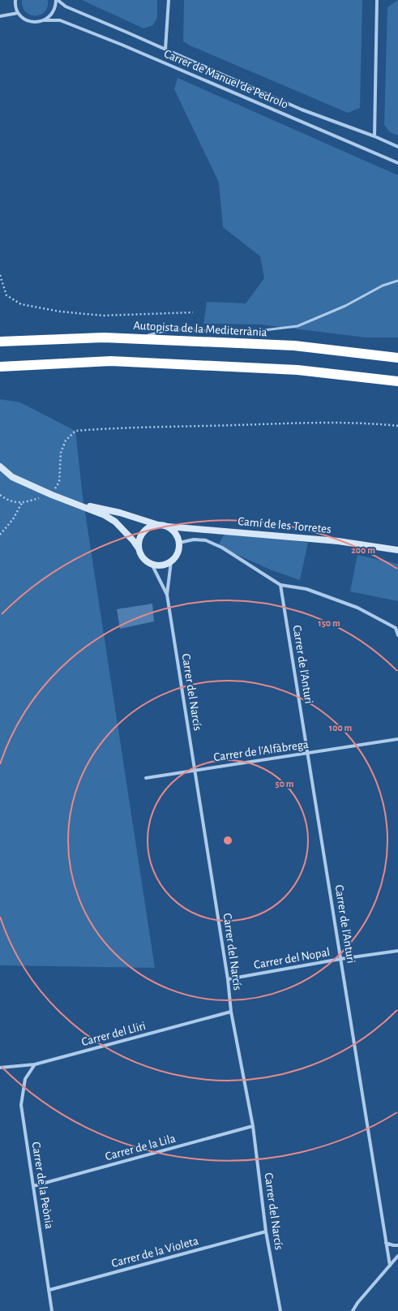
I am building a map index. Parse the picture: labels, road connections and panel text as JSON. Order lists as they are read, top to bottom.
{
  "streets": {
    "highway": ["Autopista de la Mediterrània"],
    "street": [
      "Carrer de Manuel de Pedrolo",
      "Camí de les Torretes",
      "Carrer de l'Anturi",
      "Carrer del Narcís",
      "Carrer de l'Alfàbrega",
      "Carrer del Nopal",
      "Carrer del Lliri",
      "Carrer de la Lila",
      "Carrer de la Peònia",
      "Carrer de la Violeta"
    ]
  },
  "crossings": [
    ["Camí de les Torretes", "Carrer del Narcís"],
    ["Carrer de l'Anturi", "Carrer de l'Alfàbrega"],
    ["Carrer de l'Anturi", "Carrer del Nopal"],
    ["Carrer del Narcís", "Carrer de l'Alfàbrega"],
    ["Carrer del Narcís", "Carrer del Nopal"],
    ["Carrer del Narcís", "Carrer del Lliri"],
    ["Carrer del Narcís", "Carrer de la Lila"],
    ["Carrer del Narcís", "Carrer de la Violeta"],
    ["Carrer del Lliri", "Carrer de la Peònia"],
    ["Carrer de la Lila", "Carrer de la Peònia"],
    ["Carrer de la Peònia", "Carrer de la Violeta"]
  ],
  "rings": [
    "200 m",
    "150 m",
    "100 m",
    "50 m"
  ]
}
